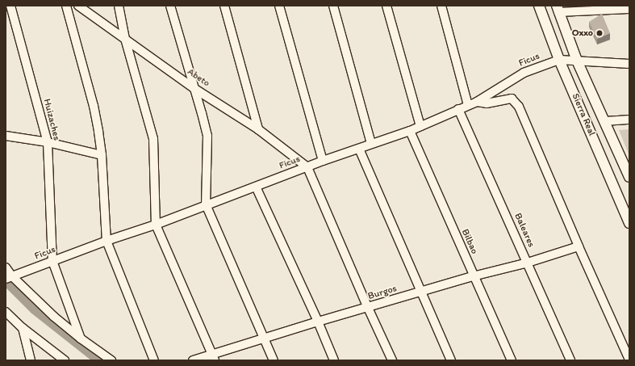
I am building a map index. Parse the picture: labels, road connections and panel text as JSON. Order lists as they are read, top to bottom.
{
  "streets": {
    "street": [
      "Ficus",
      "Abeto",
      "Sierra Real",
      "Huizaches",
      "Baleares",
      "Bilbao",
      "Burgos"
    ]
  },
  "crossings": [
    ["Ficus", "Abeto"],
    ["Ficus", "Sierra Real"],
    ["Ficus", "Huizaches"],
    ["Ficus", "Baleares"],
    ["Ficus", "Bilbao"],
    ["Baleares", "Burgos"],
    ["Bilbao", "Burgos"]
  ],
  "places": ["Oxxo"]
}
